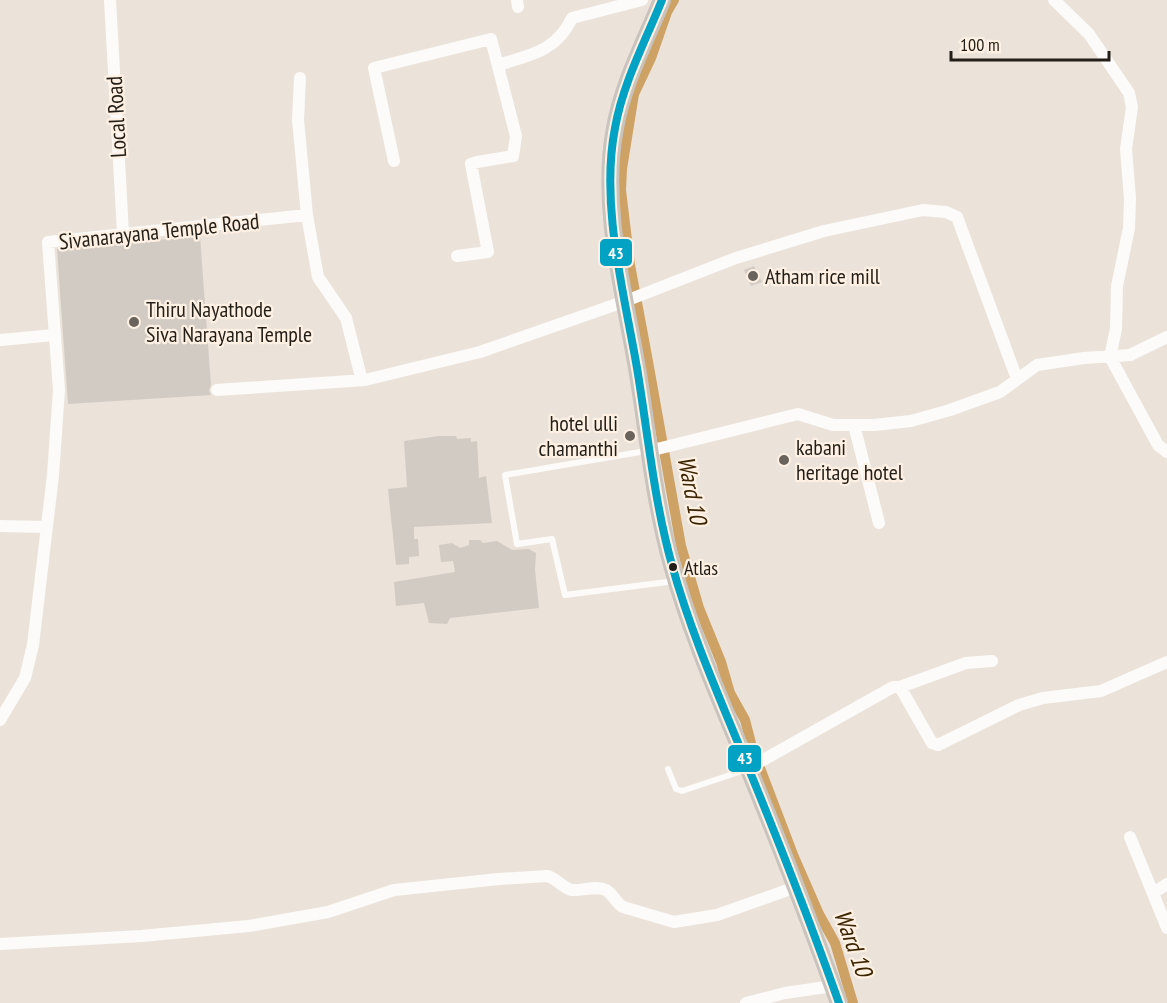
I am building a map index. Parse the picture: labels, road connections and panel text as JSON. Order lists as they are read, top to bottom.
{
  "streets": {
    "street": ["Local Road", "Sivanarayana Temple Road"]
  },
  "crossings": [
    ["Local Road", "Sivanarayana Temple Road"]
  ],
  "water": ["Ward 10"],
  "places": [
    "Atham rice mill",
    "Thiru Nayathode Siva Narayana Temple",
    "hotel ulli chamanthi",
    "kabani heritage hotel",
    "Atlas"
  ],
  "lines": ["transit line 43"],
  "scale_bar": "100 m"
}
